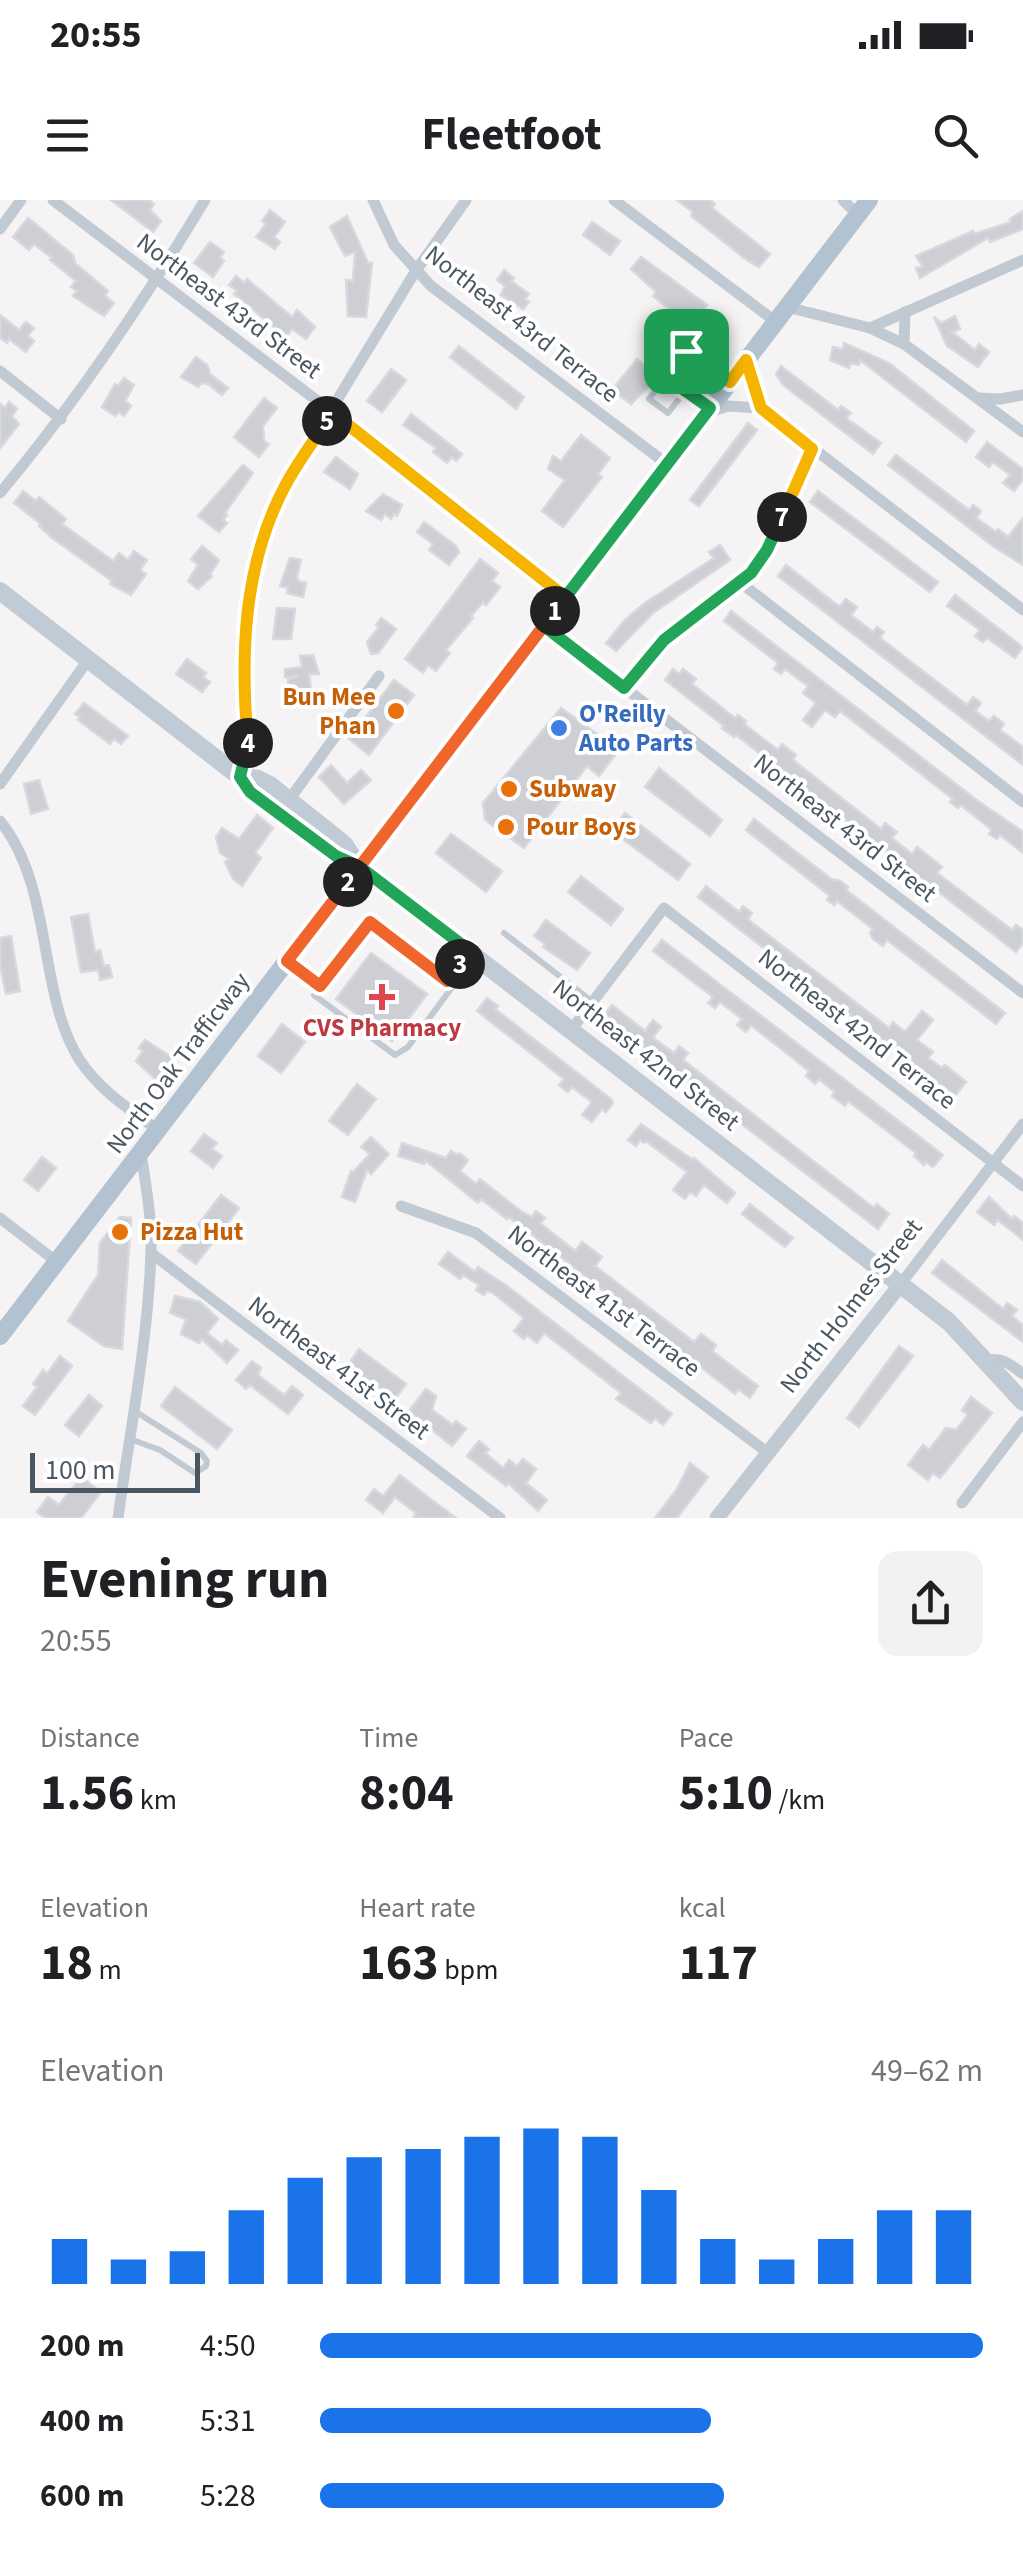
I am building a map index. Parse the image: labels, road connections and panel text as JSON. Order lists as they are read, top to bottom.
{
  "streets": {
    "main road": ["Northeast 42nd Street", "North Oak Trafficway"],
    "street": [
      "Northeast 43rd Street",
      "Northeast 43rd Terrace",
      "Northeast 42nd Terrace",
      "Northeast 41st Terrace",
      "North Holmes Street",
      "Northeast 41st Street"
    ]
  },
  "crossings": [
    ["Northeast 43rd Street", "North Oak Trafficway"],
    ["Northeast 43rd Terrace", "North Oak Trafficway"],
    ["Northeast 42nd Terrace", "North Holmes Street"],
    ["Northeast 42nd Street", "North Oak Trafficway"],
    ["Northeast 42nd Street", "North Holmes Street"],
    ["Northeast 41st Terrace", "North Holmes Street"]
  ],
  "places": {
    "other": [
      "Bun Mee Phan",
      "O'Reilly Auto Parts",
      "Subway",
      "Pour Boys",
      "Pizza Hut"
    ],
    "health": ["CVS Pharmacy"]
  },
  "scale_bar": "100 m",
  "page": {
    "status": "20:55",
    "header": "Fleetfoot",
    "pins": [
      "5",
      "7",
      "1",
      "4",
      "2",
      "3"
    ],
    "scale": "100 m",
    "heading": ["Evening run", "20:55"],
    "stats": [
      ["Distance", "1.56 km"],
      ["Time", "8:04"],
      ["Pace", "5:10 /km"],
      ["Elevation", "18 m"],
      ["Heart rate", "163 bpm"],
      ["kcal", "117"]
    ],
    "chart": ["Elevation", "49–62 m"],
    "list": [
      {
        "name": "200 m",
        "note": "4:50"
      },
      {
        "name": "400 m",
        "note": "5:31"
      },
      {
        "name": "600 m",
        "note": "5:28"
      }
    ]
  }
}
